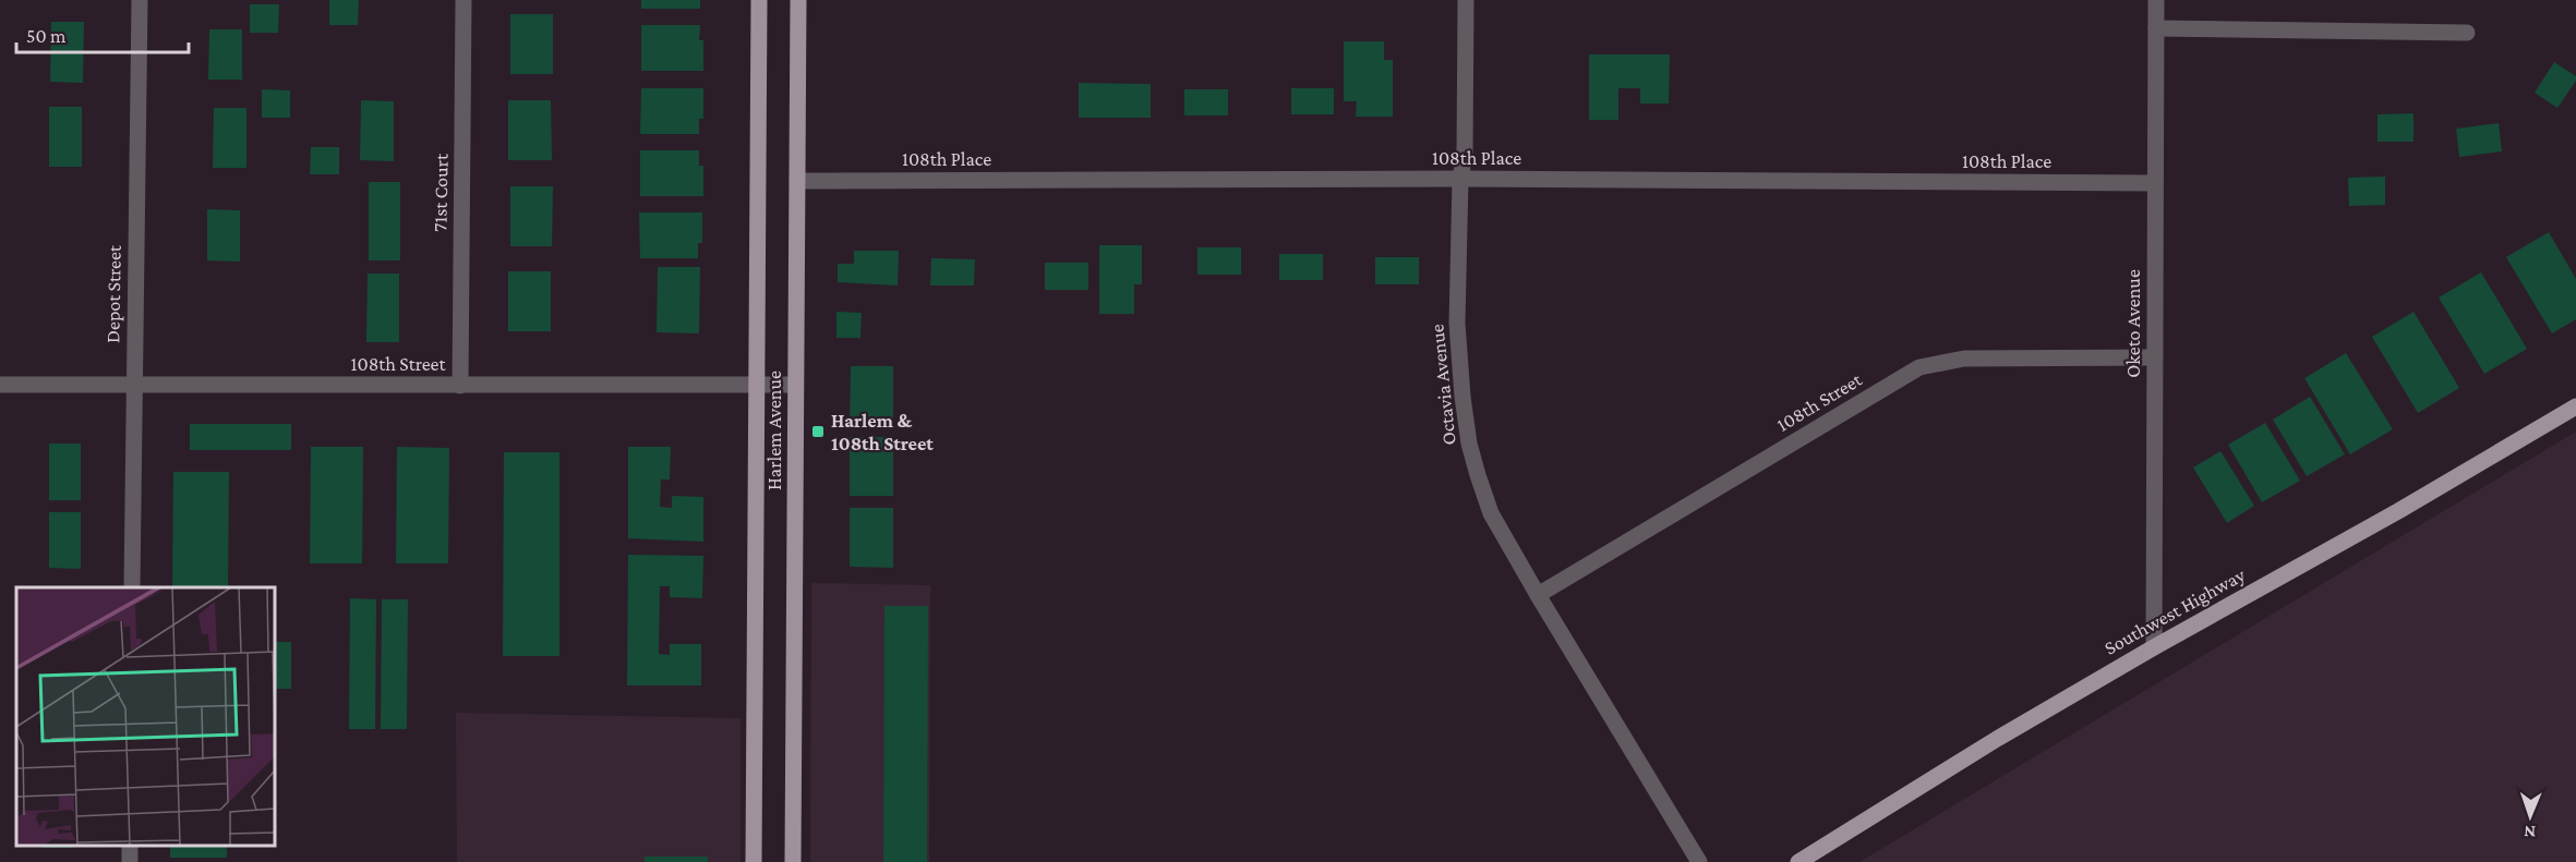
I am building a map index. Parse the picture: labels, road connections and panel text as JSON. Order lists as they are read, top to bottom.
{
  "streets": {
    "main road": ["Harlem Avenue", "Southwest Highway"],
    "street": [
      "108th Place",
      "71st Court",
      "Depot Street",
      "Oketo Avenue",
      "108th Street",
      "Octavia Avenue"
    ]
  },
  "crossings": [
    ["108th Place", "Oketo Avenue"],
    ["108th Place", "Octavia Avenue"],
    ["108th Place", "Harlem Avenue"],
    ["71st Court", "108th Street"],
    ["Depot Street", "108th Street"],
    ["Oketo Avenue", "108th Street"],
    ["Oketo Avenue", "Southwest Highway"],
    ["108th Street", "Octavia Avenue"],
    ["108th Street", "Harlem Avenue"]
  ],
  "places": {
    "transit": ["Harlem & 108th Street"]
  },
  "scale_bar": "50 m",
  "north": "bottom"
}
